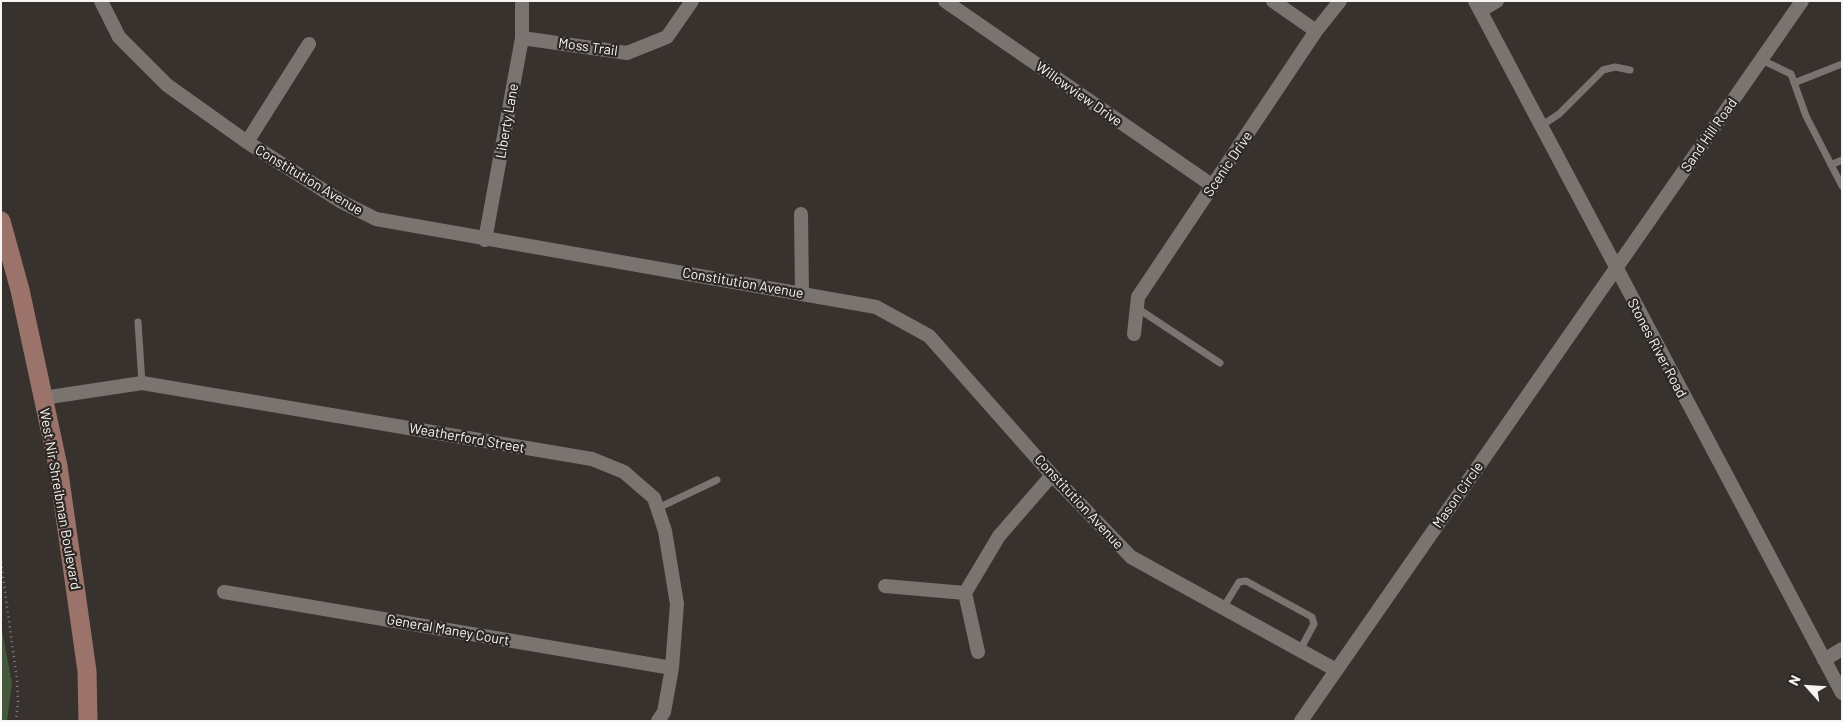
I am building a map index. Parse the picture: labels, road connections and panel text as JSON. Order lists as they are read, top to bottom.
{
  "streets": {
    "main road": ["West Nir Shreibman Boulevard"],
    "street": [
      "Moss Trail",
      "Willowview Drive",
      "Liberty Lane",
      "Sand Hill Road",
      "Scenic Drive",
      "Constitution Avenue",
      "Stones River Road",
      "Weatherford Street",
      "Mason Circle",
      "General Maney Court"
    ]
  },
  "crossings": [
    ["Moss Trail", "Liberty Lane"],
    ["Willowview Drive", "Scenic Drive"],
    ["Liberty Lane", "Constitution Avenue"],
    ["Sand Hill Road", "Stones River Road"],
    ["Sand Hill Road", "Mason Circle"],
    ["Constitution Avenue", "Mason Circle"],
    ["Stones River Road", "Mason Circle"],
    ["Weatherford Street", "West Nir Shreibman Boulevard"],
    ["Weatherford Street", "General Maney Court"]
  ],
  "north": "top left"
}
